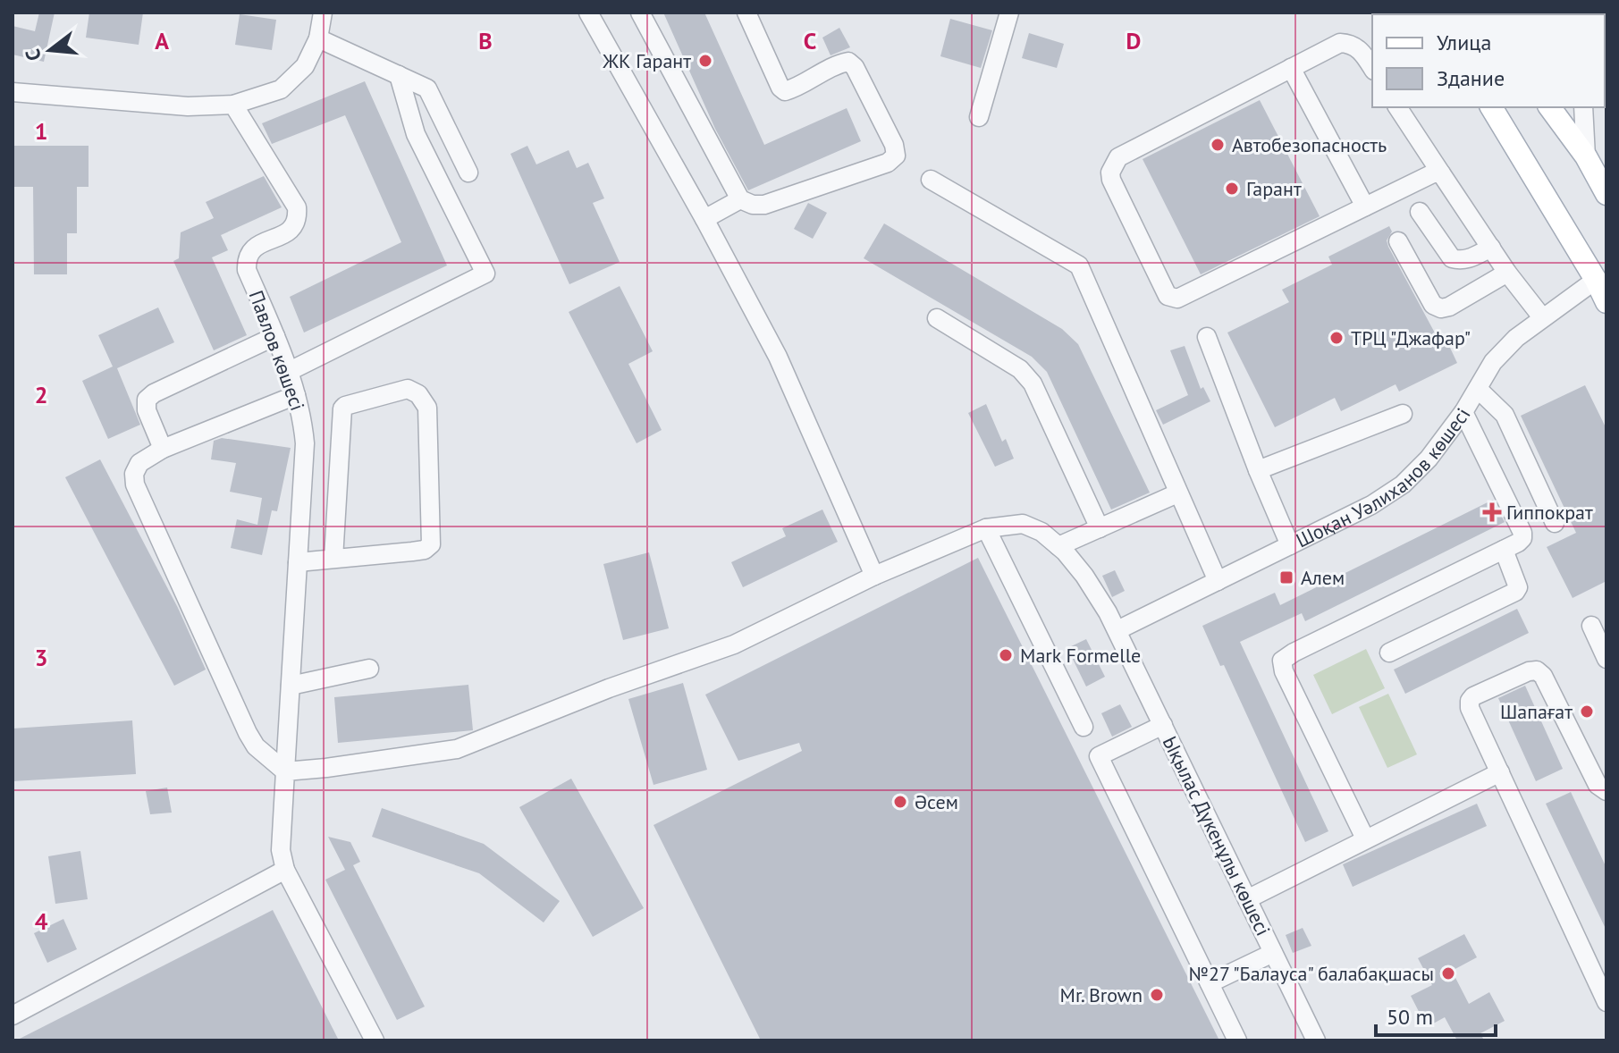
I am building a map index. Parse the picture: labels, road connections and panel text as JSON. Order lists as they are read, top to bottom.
{
  "streets": {
    "street": ["Павлов көшесі", "Шоқан Уәлиханов көшесі", "Ықылас Дүкенұлы көшесі"]
  },
  "crossings": [
    ["Павлов көшесі", "Ықылас Дүкенұлы көшесі"],
    ["Шоқан Уәлиханов көшесі", "Ықылас Дүкенұлы көшесі"]
  ],
  "places": {
    "other": [
      "ЖК Гарант",
      "Автобезопасность",
      "Гарант",
      "ТРЦ \"Джафар\"",
      "Mark Formelle",
      "Шапағат",
      "Әсем",
      "№27 \"Балауса\" балабақшасы",
      "Mr. Brown"
    ],
    "health": ["Гиппократ"],
    "transit": ["Алем"]
  },
  "legend": ["Улица", "Здание"],
  "scale_bar": "50 m",
  "north": "left",
  "grid": {
    "columns": [
      "A",
      "B",
      "C",
      "D"
    ],
    "rows": [
      "1",
      "2",
      "3",
      "4"
    ]
  }
}
